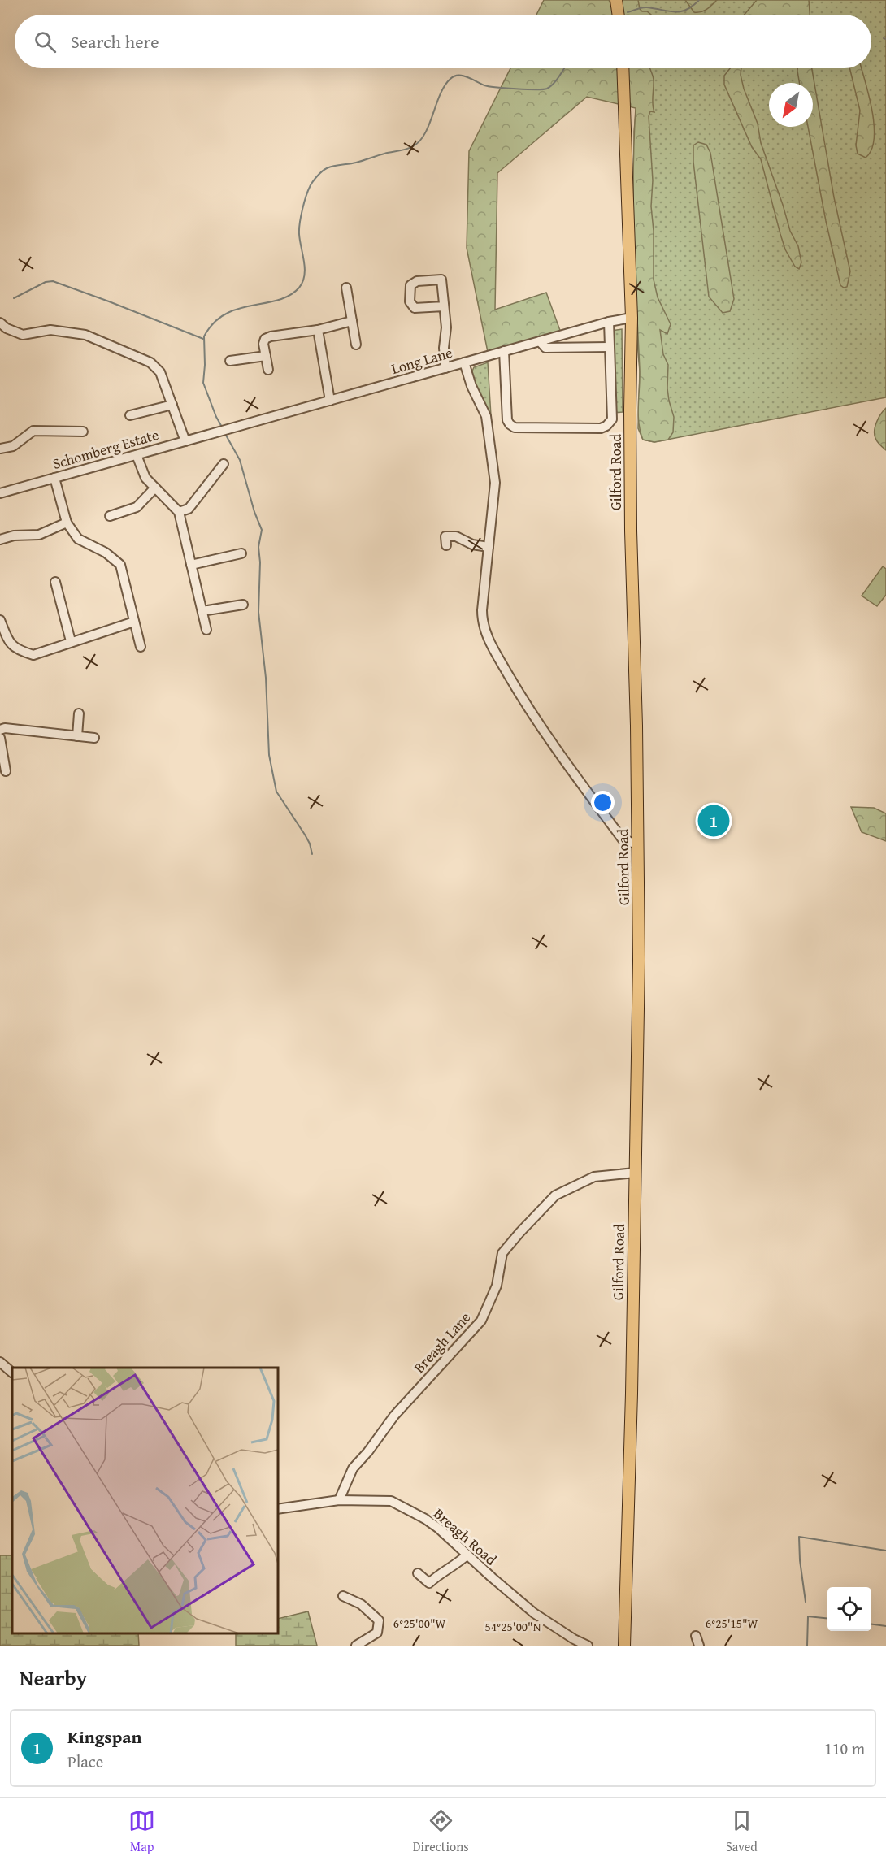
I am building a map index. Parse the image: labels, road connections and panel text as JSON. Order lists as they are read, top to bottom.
{
  "streets": {
    "main road": ["Gilford Road"],
    "street": [
      "Long Lane",
      "Schomberg Estate",
      "Breagh Lane",
      "Breagh Road"
    ]
  },
  "crossings": [
    ["Long Lane", "Schomberg Estate"],
    ["Long Lane", "Gilford Road"],
    ["Gilford Road", "Breagh Lane"],
    ["Breagh Lane", "Breagh Road"]
  ],
  "north": "bottom left",
  "page": {
    "search": "Search here",
    "pins": "1",
    "heading": "Nearby",
    "list": [
      {
        "mark": "1",
        "name": "Kingspan",
        "note": "Place",
        "value": "110 m"
      }
    ],
    "nav": ["Map", "Directions", "Saved"]
  },
  "coordinates": ["6°25'00\"W", "6°25'15\"W", "54°25'00\"N"]
}
